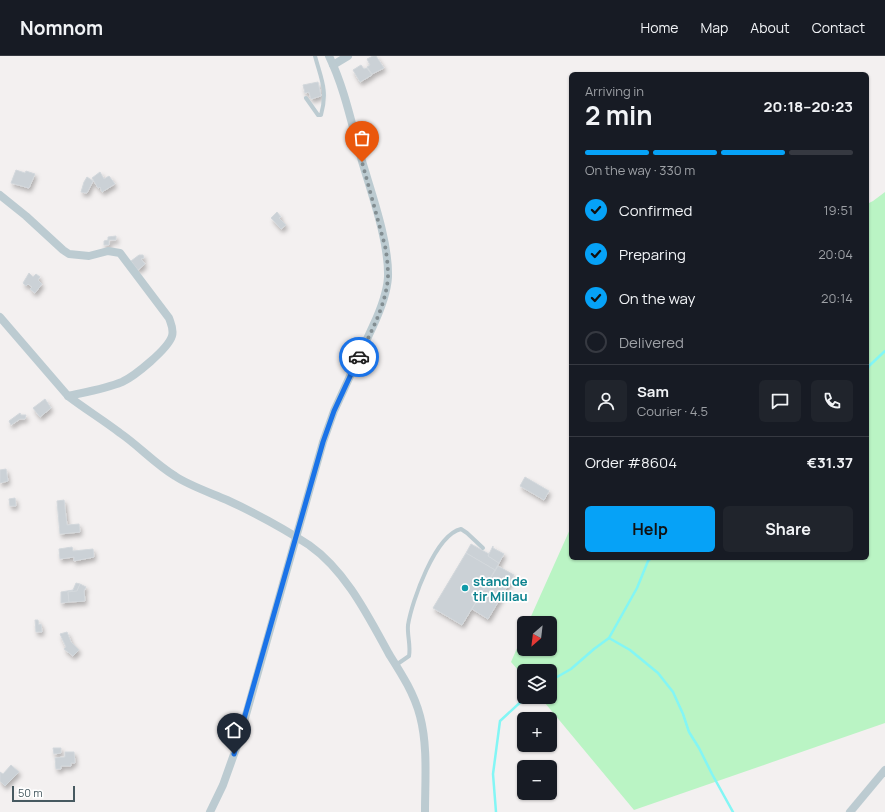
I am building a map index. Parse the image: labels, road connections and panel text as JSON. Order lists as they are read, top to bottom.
{
  "places": ["stand de tir Millau"],
  "scale_bar": "50 m",
  "north": "bottom left",
  "page": {
    "header": "Nomnom",
    "nav": [
      "Home",
      "Map",
      "About",
      "Contact"
    ],
    "heading": ["2 min", "Arriving in", "20:18–20:23"],
    "panel": [
      "Sam",
      "Courier · 4.5",
      "Order #8604",
      "€31.37"
    ],
    "bar": "On the way · 330 m",
    "list": [
      ["Confirmed", "19:51"],
      ["Preparing", "20:04"],
      ["On the way", "20:14"],
      "Delivered"
    ],
    "buttons": ["Help", "Share"],
    "map_buttons": ["+", "−"],
    "scale": "50 m"
  }
}
